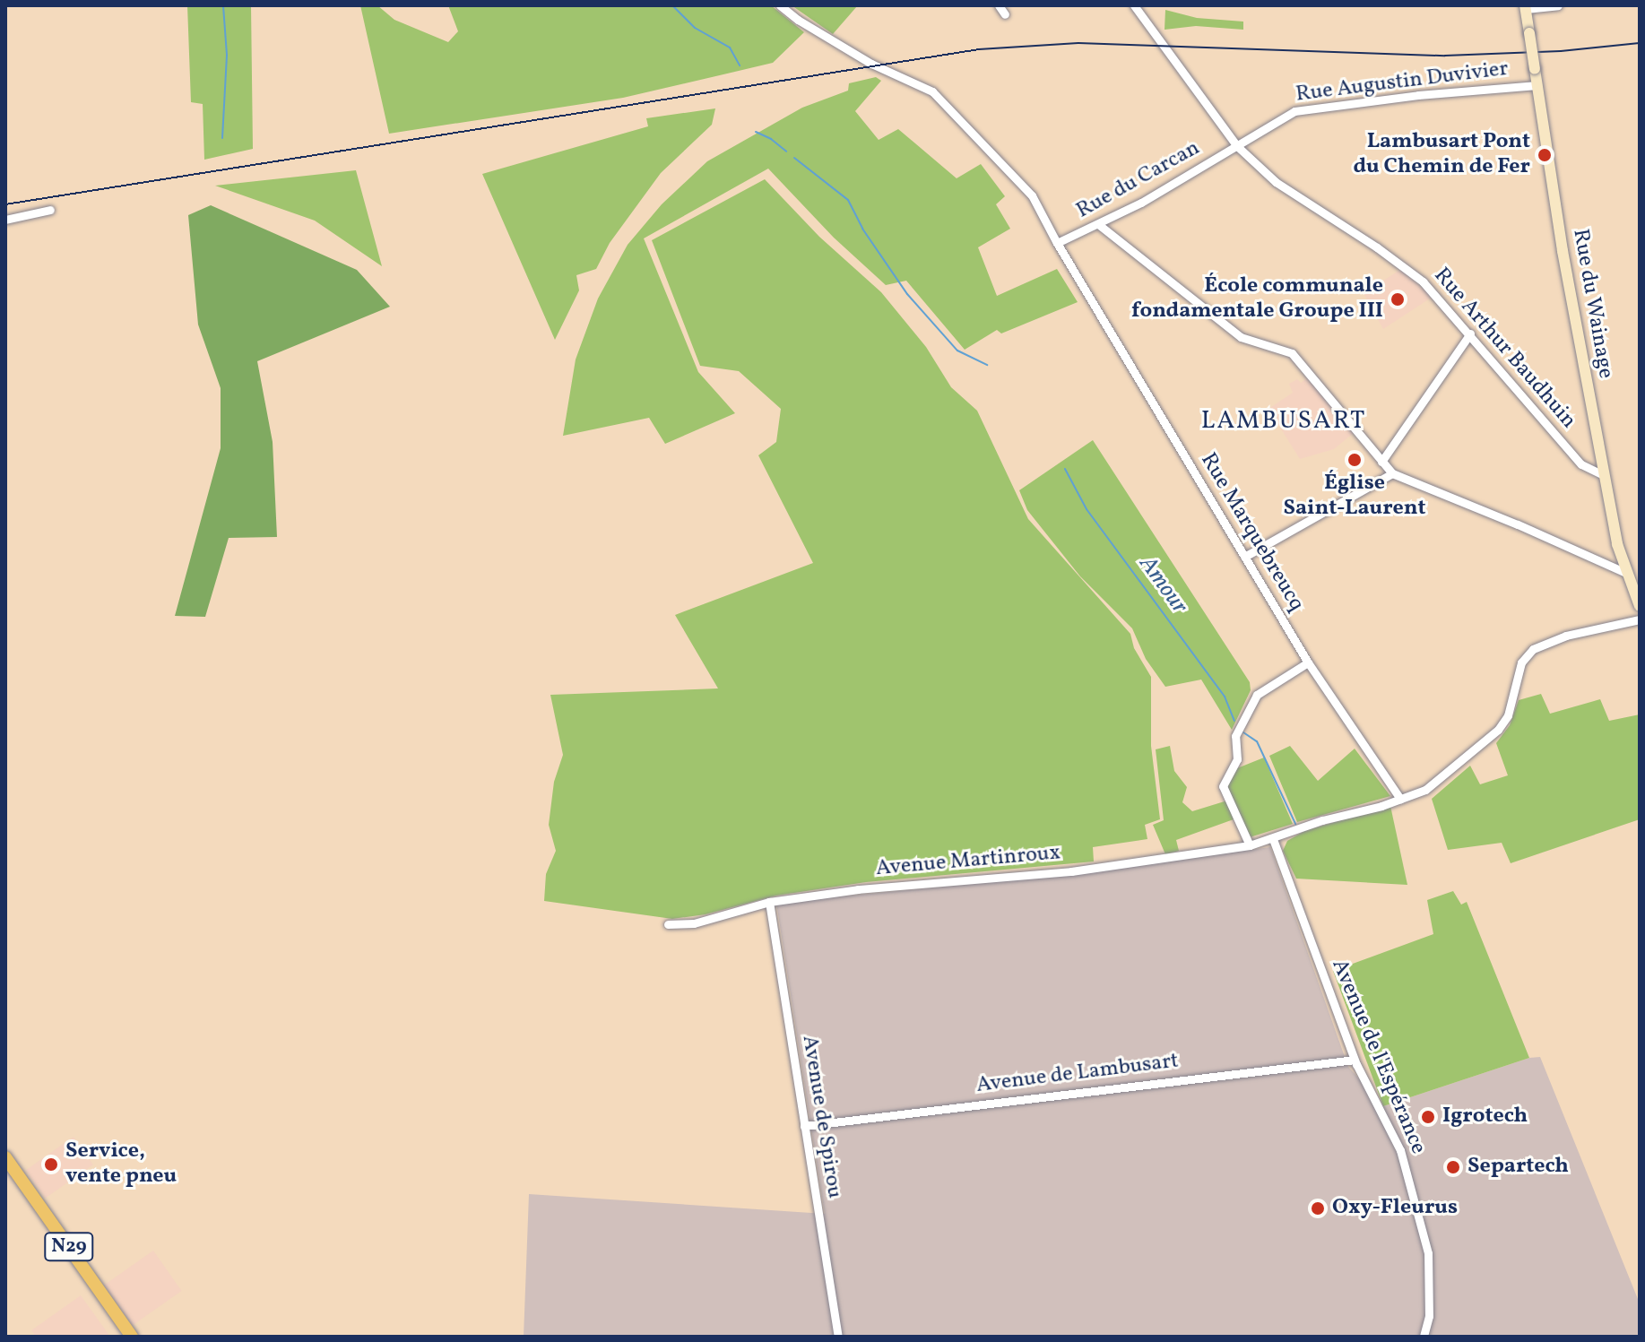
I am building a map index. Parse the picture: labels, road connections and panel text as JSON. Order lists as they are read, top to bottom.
{
  "streets": {
    "main road": ["Rue du Wainage", "N29"],
    "street": [
      "Rue Augustin Duvivier",
      "Rue du Carcan",
      "Rue Arthur Baudhuin",
      "Rue Marquebreucq",
      "Avenue Martinroux",
      "Avenue de l'Espérance",
      "Avenue de Lambusart",
      "Avenue de Spirou"
    ]
  },
  "crossings": [
    ["Rue Augustin Duvivier", "Rue du Carcan"],
    ["Rue Augustin Duvivier", "Rue du Wainage"],
    ["Rue Augustin Duvivier", "Rue Arthur Baudhuin"],
    ["Rue du Carcan", "Rue Arthur Baudhuin"],
    ["Rue du Carcan", "Rue Marquebreucq"],
    ["Rue du Wainage", "Rue Arthur Baudhuin"],
    ["Rue Marquebreucq", "Avenue Martinroux"],
    ["Avenue Martinroux", "Avenue de l'Espérance"],
    ["Avenue Martinroux", "Avenue de Spirou"],
    ["Avenue de l'Espérance", "Avenue de Lambusart"],
    ["Avenue de Lambusart", "Avenue de Spirou"]
  ],
  "districts": ["LAMBUSART"],
  "water": ["Amour"],
  "places": [
    "Lambusart Pont du Chemin de Fer",
    "École communale fondamentale Groupe III",
    "Église Saint-Laurent",
    "Igrotech",
    "Service, vente pneu",
    "Separtech",
    "Oxy-Fleurus"
  ]
}
